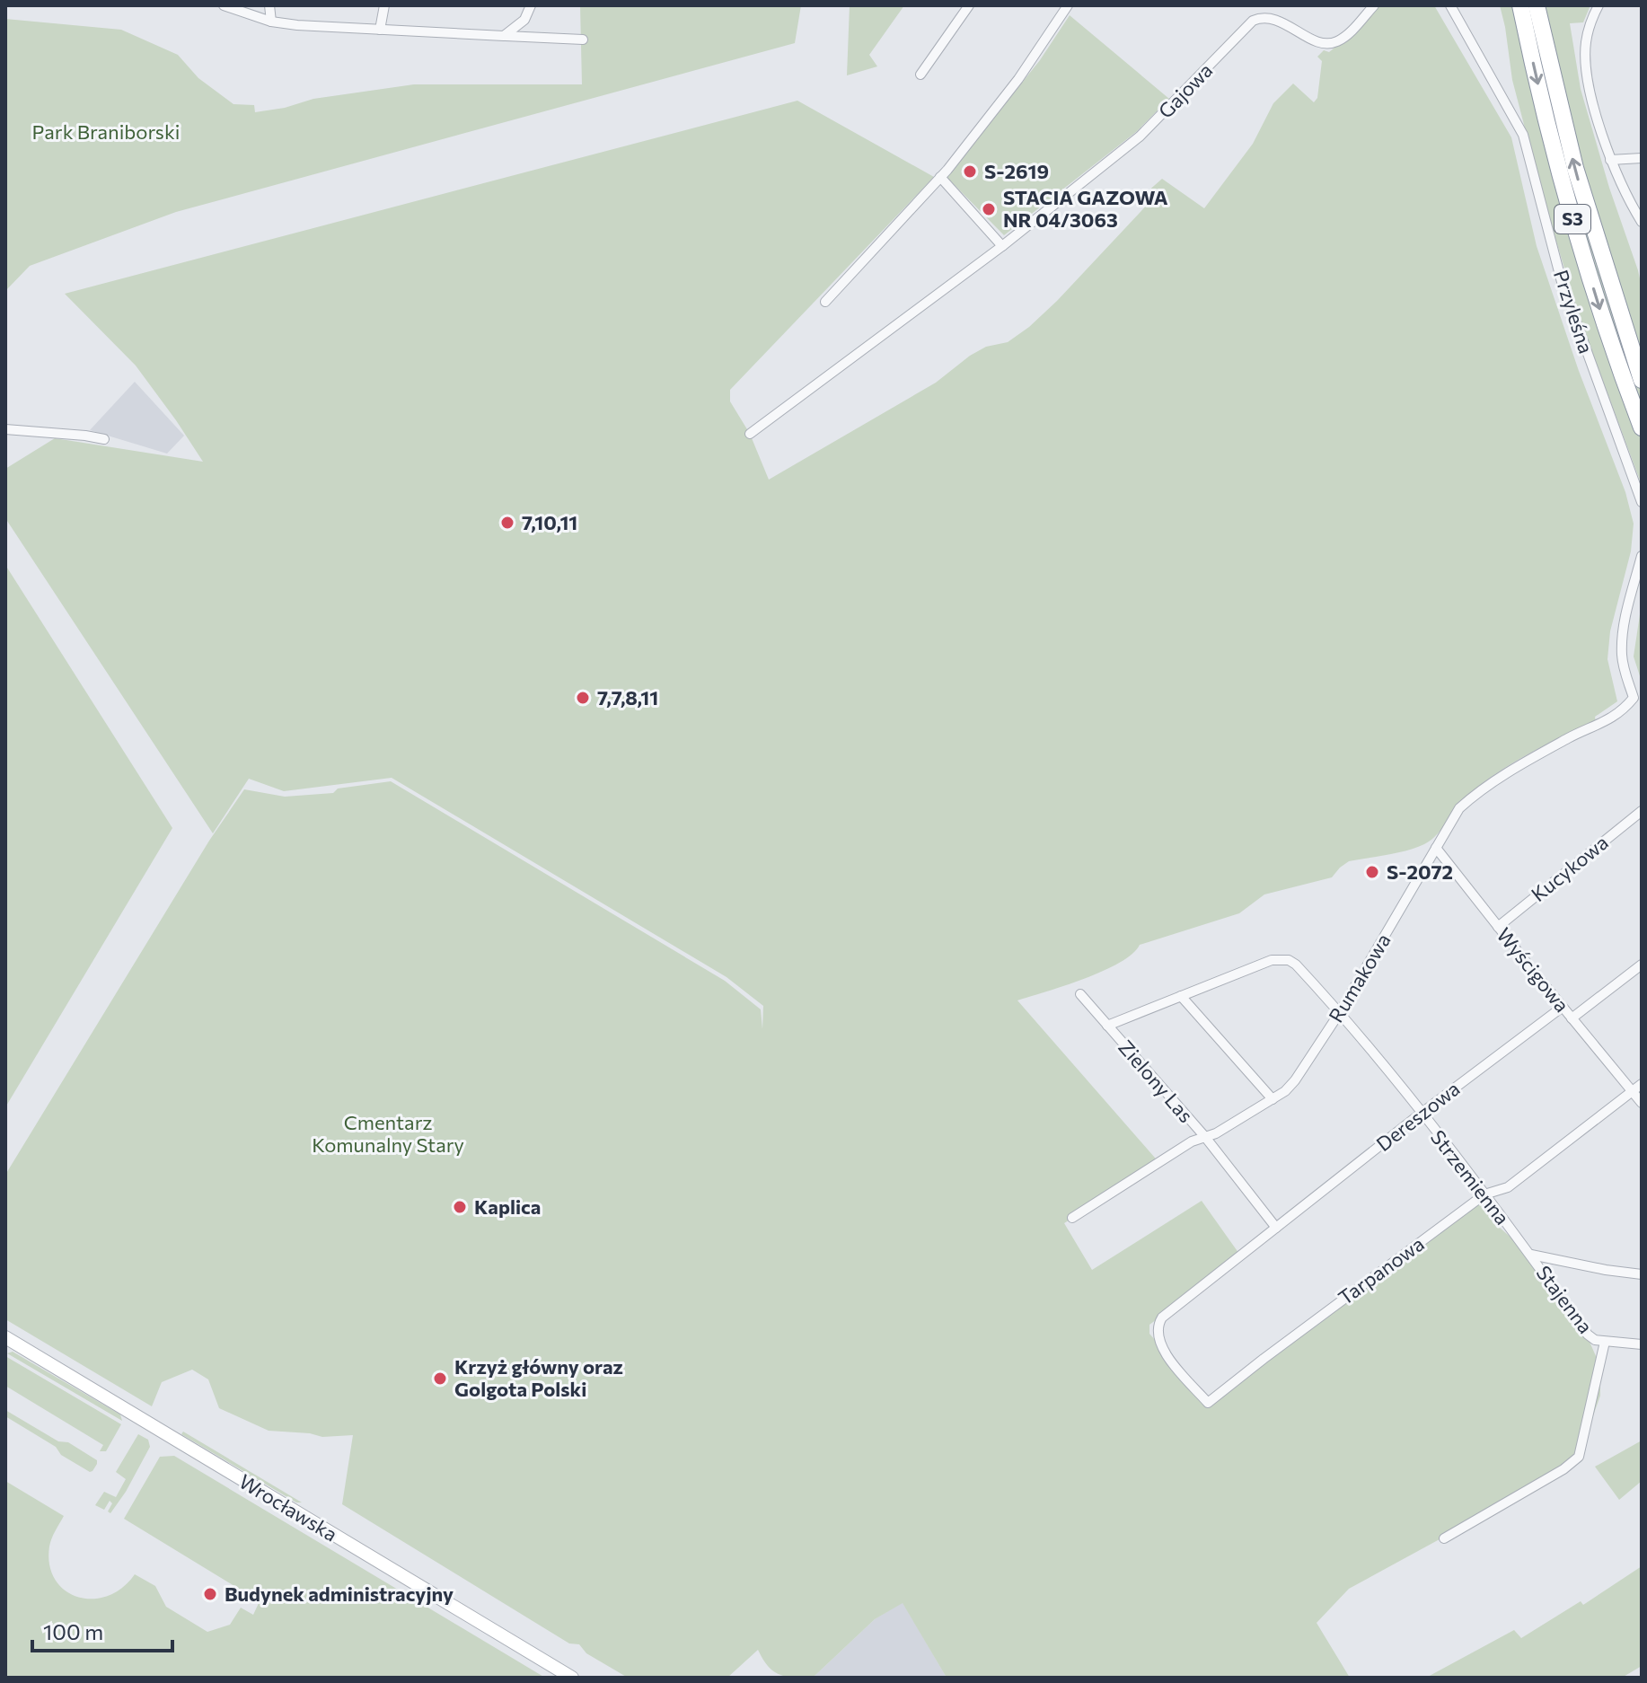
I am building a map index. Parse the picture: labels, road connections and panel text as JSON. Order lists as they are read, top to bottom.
{
  "streets": {
    "highway": ["S3"],
    "main road": ["Wrocławska"],
    "street": [
      "Gajowa",
      "Przyleśna",
      "Kucykowa",
      "Wyścigowa",
      "Rumakowa",
      "Zielony Las",
      "Dereszowa",
      "Strzemienna",
      "Tarpanowa",
      "Stajenna"
    ]
  },
  "crossings": [
    ["Kucykowa", "Wyścigowa"],
    ["Wyścigowa", "Rumakowa"],
    ["Wyścigowa", "Dereszowa"],
    ["Wyścigowa", "Tarpanowa"],
    ["Rumakowa", "Zielony Las"],
    ["Rumakowa", "Strzemienna"],
    ["Zielony Las", "Strzemienna"],
    ["Dereszowa", "Strzemienna"],
    ["Dereszowa", "Tarpanowa"],
    ["Strzemienna", "Tarpanowa"],
    ["Strzemienna", "Stajenna"]
  ],
  "parks": ["Park Braniborski", "Cmentarz Komunalny Stary"],
  "places": [
    "S-2619",
    "STACIA GAZOWA NR 04/3063",
    "7,10,11",
    "7,7,8,11",
    "S-2072",
    "Kaplica",
    "Krzyż główny oraz Golgota Polski",
    "Budynek administracyjny"
  ],
  "scale_bar": "100 m"
}
